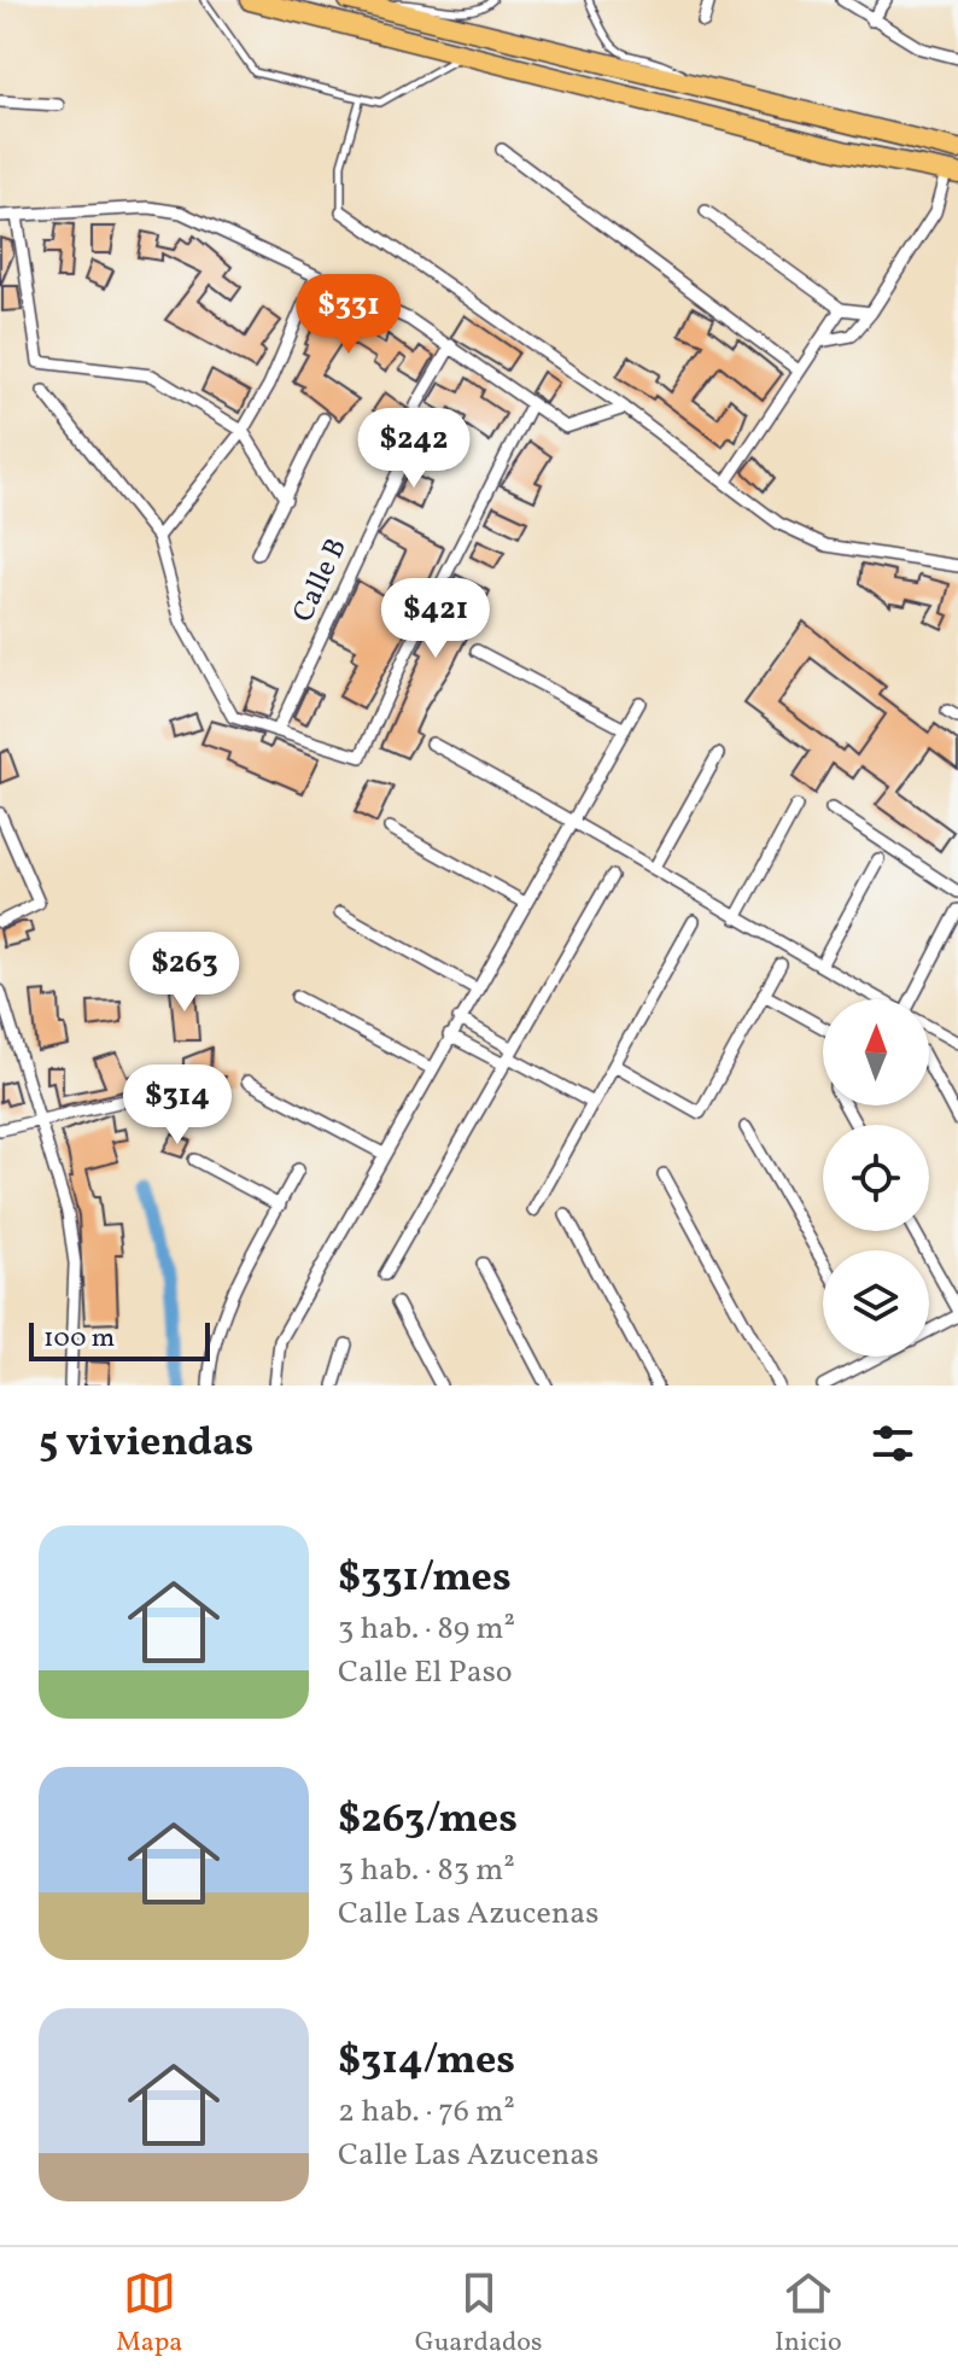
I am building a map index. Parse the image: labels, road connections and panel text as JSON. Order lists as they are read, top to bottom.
{
  "streets": {
    "street": ["Calle B"]
  },
  "scale_bar": "100 m",
  "north": "top",
  "page": {
    "price": [
      "$331",
      "$242",
      "$421",
      "$263",
      "$314"
    ],
    "scale": "100 m",
    "heading": "5 viviendas",
    "list": [
      {
        "name": "$331/mes",
        "note": "3 hab. · 89 m² · Calle El Paso"
      },
      {
        "name": "$263/mes",
        "note": "3 hab. · 83 m² · Calle Las Azucenas"
      },
      {
        "name": "$314/mes",
        "note": "2 hab. · 76 m² · Calle Las Azucenas"
      }
    ],
    "tabs": ["Mapa", "Guardados", "Inicio"]
  }
}
